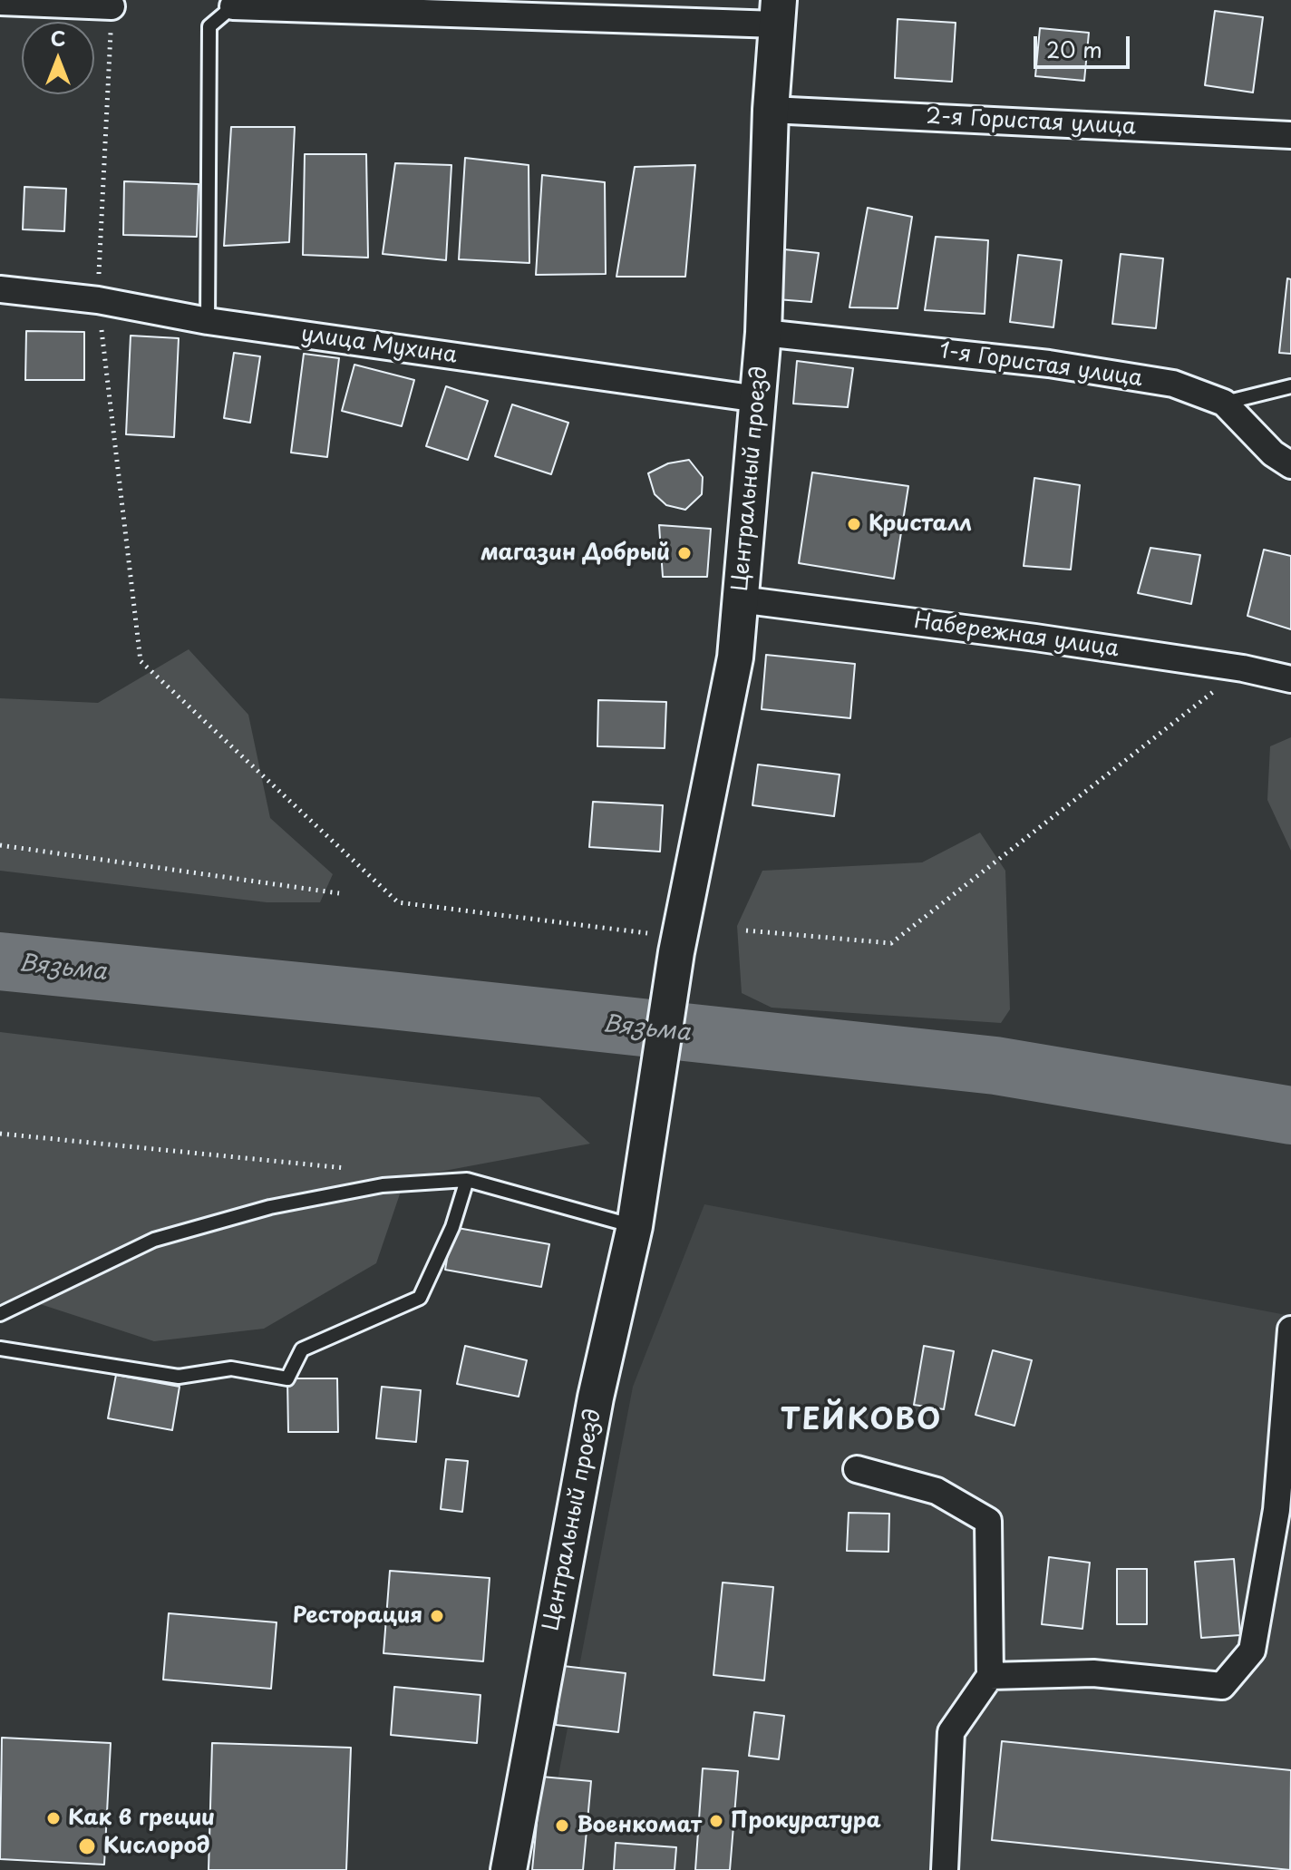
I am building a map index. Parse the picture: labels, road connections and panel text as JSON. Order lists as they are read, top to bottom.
{
  "streets": {
    "street": [
      "2-я Гористая улица",
      "улица Мухина",
      "1-я Гористая улица",
      "Центральный проезд",
      "Набережная улица"
    ]
  },
  "crossings": [
    ["2-я Гористая улица", "Центральный проезд"],
    ["улица Мухина", "Центральный проезд"],
    ["1-я Гористая улица", "Центральный проезд"],
    ["Центральный проезд", "Набережная улица"]
  ],
  "districts": ["ТЕЙКОВО"],
  "water": ["Вязьма"],
  "places": [
    "Кристалл",
    "магазин Добрый",
    "Ресторация",
    "Как в греции",
    "Прокуратура",
    "Военкомат",
    "Кислород"
  ],
  "scale_bar": "20 m",
  "north": "top"
}
